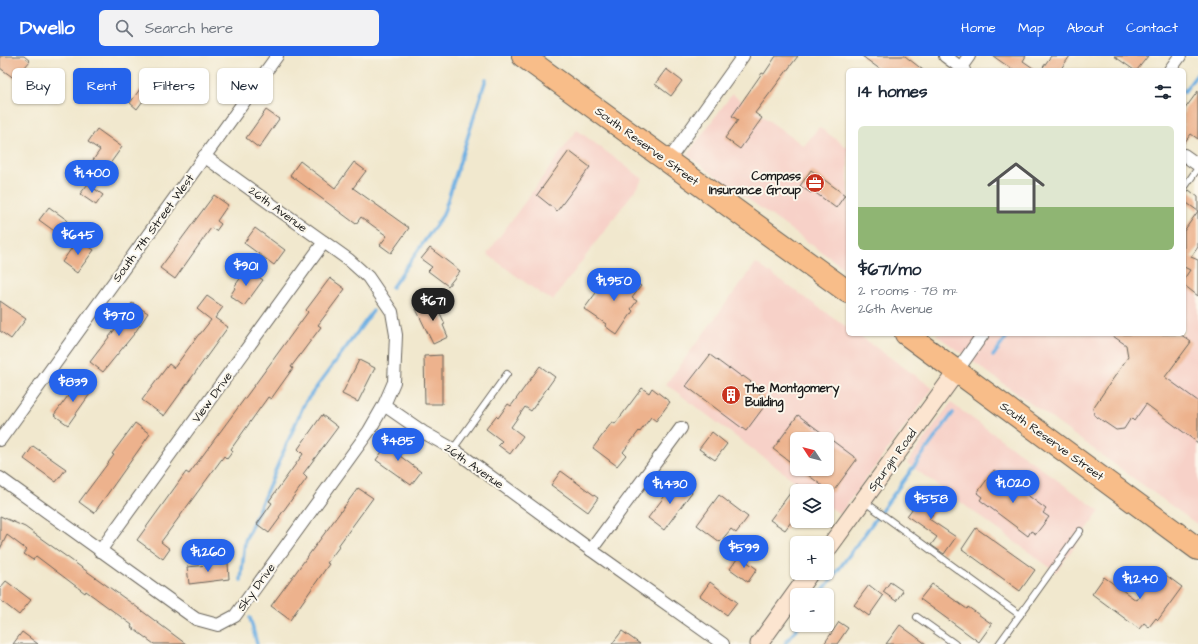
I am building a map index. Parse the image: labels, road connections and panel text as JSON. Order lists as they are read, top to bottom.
{
  "streets": {
    "highway": ["South Reserve Street"],
    "street": [
      "26th Avenue",
      "South 7th Street West",
      "View Drive",
      "Spurgin Road",
      "Sky Drive"
    ]
  },
  "crossings": [
    ["South Reserve Street", "Spurgin Road"],
    ["26th Avenue", "South 7th Street West"],
    ["26th Avenue", "View Drive"],
    ["26th Avenue", "Sky Drive"],
    ["View Drive", "Sky Drive"]
  ],
  "places": {
    "office": ["Compass Insurance Group"],
    "building": ["The Montgomery Building"]
  },
  "north": "top left",
  "page": {
    "header": "Dwello",
    "search": "Search here",
    "nav": [
      "Home",
      "Map",
      "About",
      "Contact"
    ],
    "chip": [
      "Buy",
      "Rent",
      "Filters",
      "New"
    ],
    "heading": "14 homes",
    "list": [
      {
        "name": "$671/mo",
        "note": "2 rooms · 78 m² · 26th Avenue"
      }
    ],
    "price": [
      "$1,400",
      "$645",
      "$901",
      "$1,950",
      "$671",
      "$970",
      "$839",
      "$485",
      "$1,020",
      "$1,430",
      "$558",
      "$599",
      "$1,260",
      "$1,240"
    ],
    "map_buttons": ["+", "−"]
  }
}
